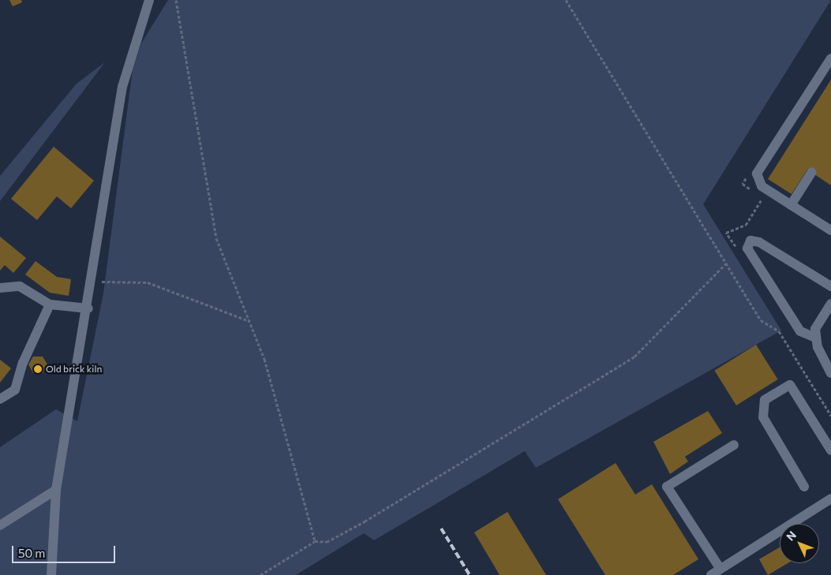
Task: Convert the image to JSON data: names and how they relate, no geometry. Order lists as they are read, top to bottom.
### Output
{
  "places": ["Old brick kiln"],
  "scale_bar": "50 m",
  "north": "top left"
}
